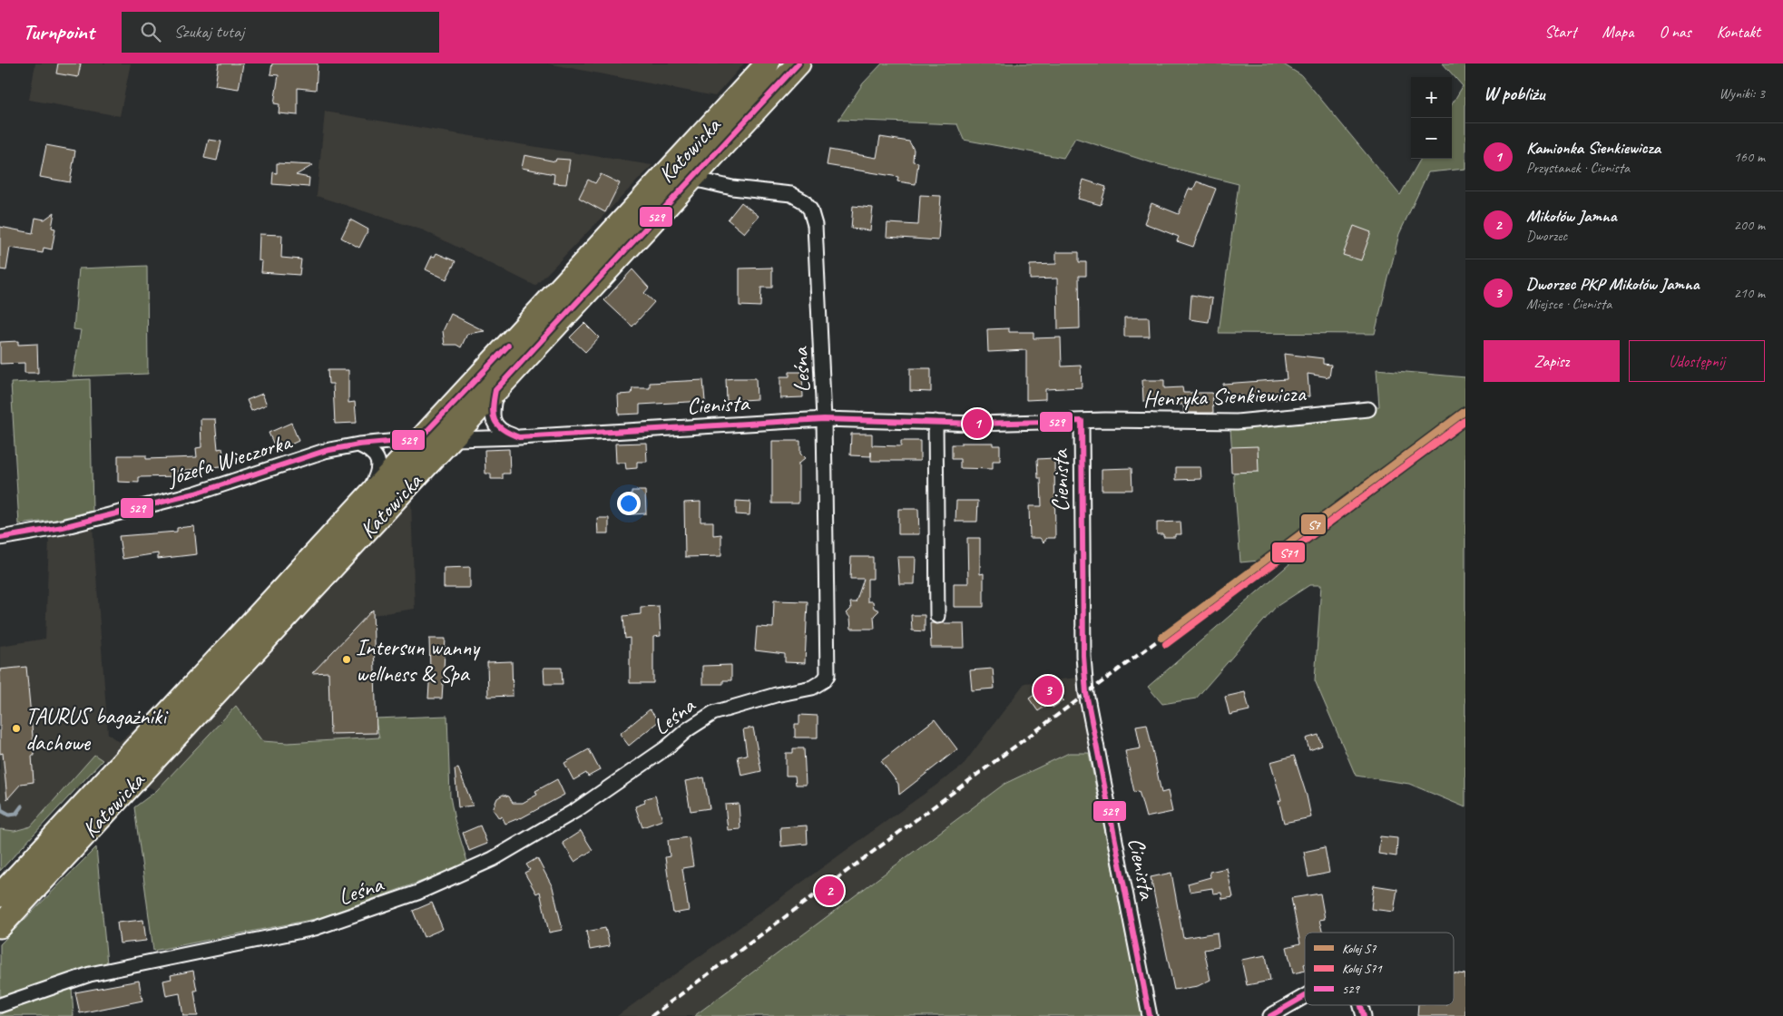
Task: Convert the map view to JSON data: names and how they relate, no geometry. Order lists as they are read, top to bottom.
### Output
{
  "streets": {
    "main road": ["Katowicka"],
    "street": [
      "Leśna",
      "Henryka Sienkiewicza",
      "Cienista",
      "Józefa Wieczorka"
    ]
  },
  "crossings": [
    ["Katowicka", "Leśna"],
    ["Katowicka", "Józefa Wieczorka"],
    ["Leśna", "Cienista"],
    ["Henryka Sienkiewicza", "Cienista"]
  ],
  "places": ["Intersun wanny wellness & Spa", "TAURUS bagażniki dachowe"],
  "lines": ["transit line 529", "rail line S7", "rail line S71"],
  "legend": ["Kolej S7", "Kolej S71", "529"],
  "page": {
    "header": "Turnpoint",
    "search": "Szukaj tutaj",
    "nav": [
      "Start",
      "Mapa",
      "O nas",
      "Kontakt"
    ],
    "heading": ["W pobliżu", "Wyniki: 3"],
    "map_buttons": ["+", "−"],
    "list": [
      {
        "mark": "1",
        "name": "Kamionka Sienkiewicza",
        "note": "Przystanek · Cienista",
        "value": "160 m"
      },
      {
        "mark": "2",
        "name": "Mikołów Jamna",
        "note": "Dworzec",
        "value": "200 m"
      },
      {
        "mark": "3",
        "name": "Dworzec PKP Mikołów Jamna",
        "note": "Miejsce · Cienista",
        "value": "210 m"
      }
    ],
    "buttons": ["Zapisz", "Udostępnij"],
    "pins": ["1", "3", "2"]
  }
}
